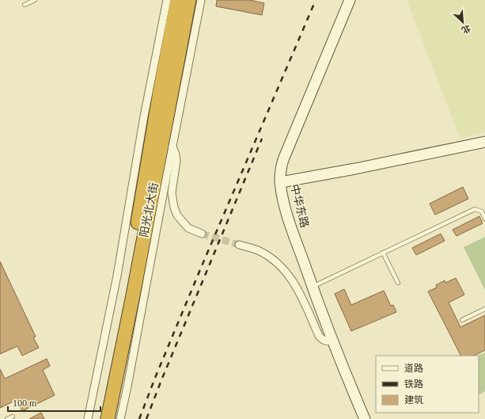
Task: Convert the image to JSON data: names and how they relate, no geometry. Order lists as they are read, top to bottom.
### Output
{
  "streets": {
    "highway": ["阳光北大街"],
    "street": ["中华东路"]
  },
  "legend": ["道路", "铁路", "建筑"],
  "scale_bar": "100 m",
  "north": "bottom right"
}
